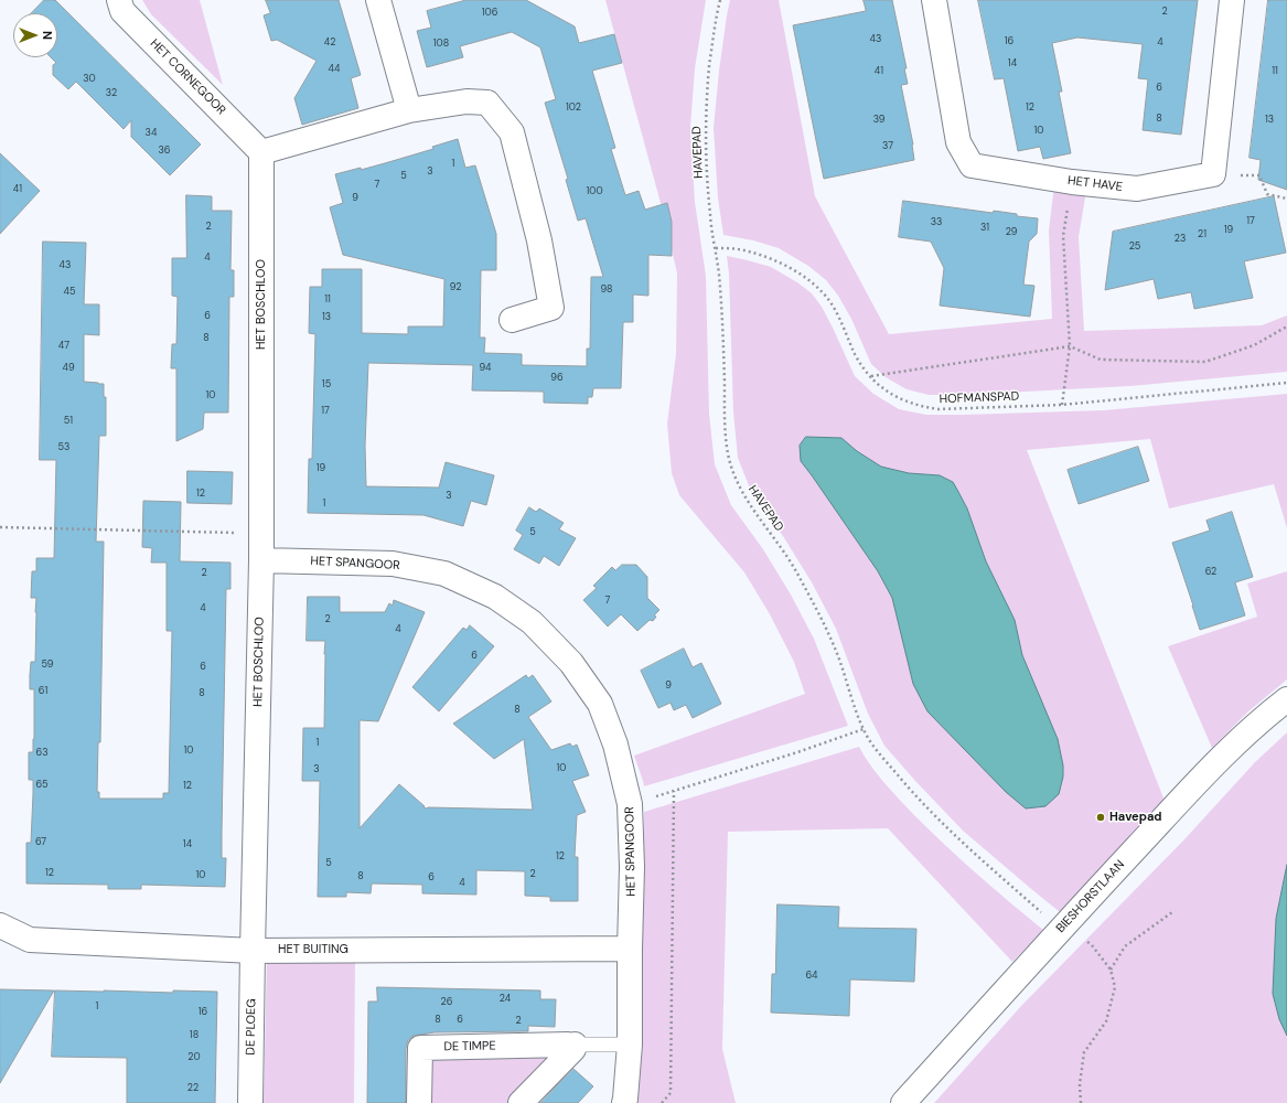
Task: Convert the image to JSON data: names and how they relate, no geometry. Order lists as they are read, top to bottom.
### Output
{
  "streets": {
    "street": [
      "HET CORNEGOOR",
      "HET HAVE",
      "HET BOSCHLOO",
      "HET SPANGOOR",
      "BIESHORSTLAAN",
      "HET BUITING",
      "DE PLOEG",
      "DE TIMPE"
    ],
    "path": ["HAVEPAD", "HOFMANSPAD"]
  },
  "crossings": [
    ["HET CORNEGOOR", "HET BOSCHLOO"],
    ["HAVEPAD", "HOFMANSPAD"],
    ["HAVEPAD", "BIESHORSTLAAN"],
    ["HET BOSCHLOO", "HET SPANGOOR"],
    ["HET BOSCHLOO", "HET BUITING"],
    ["HET BOSCHLOO", "DE PLOEG"],
    ["HET SPANGOOR", "HET BUITING"],
    ["HET SPANGOOR", "DE TIMPE"],
    ["HET BUITING", "DE PLOEG"]
  ],
  "places": ["Havepad"],
  "house_numbers": [
    "2",
    "106",
    "43",
    "16",
    "42",
    "4",
    "108",
    "14",
    "44",
    "41",
    "11",
    "30",
    "6",
    "32",
    "102",
    "12",
    "8",
    "39",
    "13",
    "10",
    "34",
    "37",
    "36",
    "1",
    "3",
    "5",
    "7",
    "41",
    "100",
    "9",
    "17",
    "33",
    "2",
    "31",
    "19",
    "29",
    "21",
    "23",
    "25",
    "4",
    "43",
    "92",
    "98",
    "45",
    "11",
    "6",
    "13",
    "8",
    "47",
    "49",
    "94",
    "96",
    "15",
    "10",
    "17",
    "51",
    "53",
    "19",
    "12",
    "3",
    "1",
    "5",
    "62",
    "2",
    "7",
    "4",
    "2",
    "4",
    "6",
    "59",
    "6",
    "9",
    "61",
    "8",
    "8",
    "1",
    "10",
    "63",
    "10",
    "3",
    "65",
    "12",
    "67",
    "14",
    "12",
    "5",
    "12",
    "2",
    "10",
    "8",
    "6",
    "4",
    "64",
    "24",
    "26",
    "1",
    "16",
    "8",
    "6",
    "2",
    "18",
    "20",
    "22"
  ],
  "north": "right"
}
